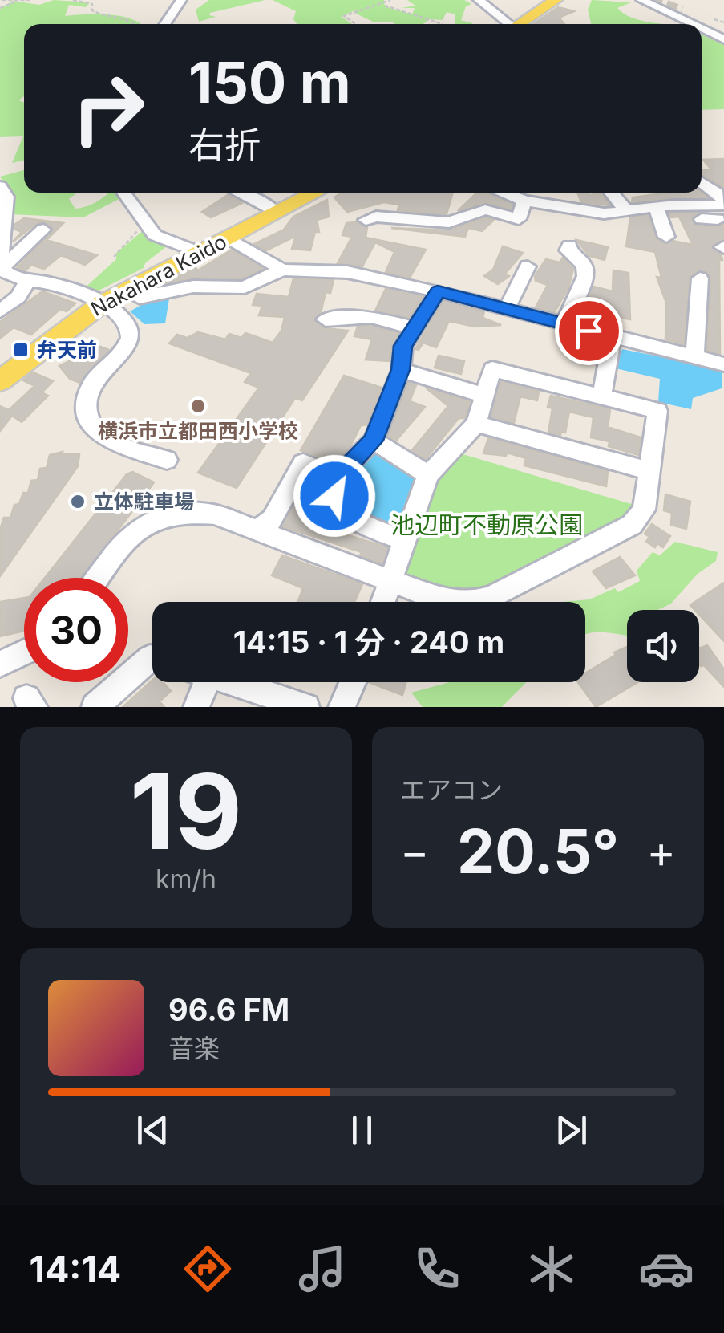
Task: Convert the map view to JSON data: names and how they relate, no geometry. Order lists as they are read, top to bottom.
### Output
{
  "streets": {
    "main road": ["Nakahara Kaido"]
  },
  "parks": ["池辺町不動原公園"],
  "places": {
    "transit": ["弁天前"],
    "other": ["横浜市立都田西小学校", "立体駐車場"]
  },
  "page": {
    "turn": ["150 m", "右折"],
    "limit": "30",
    "trip": "14:15 · 1 分 · 240 m",
    "tile": [
      ["19", "km/h"],
      "エアコン"
    ],
    "heat": ["−", "20.5°", "+"],
    "song": ["96.6 FM", "音楽"],
    "tabs": "14:14"
  }
}
